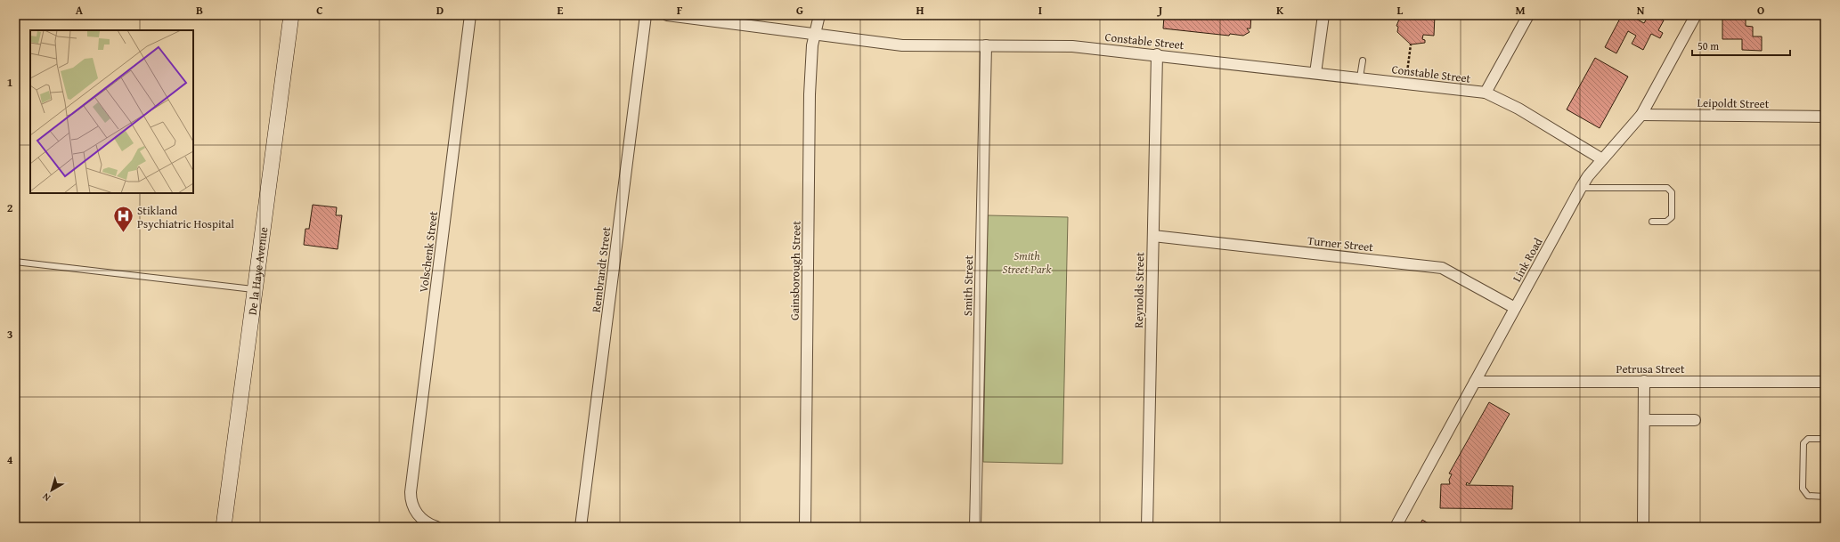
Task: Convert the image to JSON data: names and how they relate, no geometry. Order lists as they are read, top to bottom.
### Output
{
  "streets": {
    "street": [
      "Constable Street",
      "Leipoldt Street",
      "Turner Street",
      "Volschenk Street",
      "Link Road",
      "Rembrandt Street",
      "Gainsborough Street",
      "De la Haye Avenue",
      "Smith Street",
      "Reynolds Street",
      "Petrusa Street"
    ]
  },
  "crossings": [
    ["Constable Street", "Link Road"],
    ["Constable Street", "Gainsborough Street"],
    ["Constable Street", "Smith Street"],
    ["Constable Street", "Reynolds Street"],
    ["Leipoldt Street", "Link Road"],
    ["Turner Street", "Link Road"],
    ["Turner Street", "Reynolds Street"],
    ["Link Road", "Petrusa Street"]
  ],
  "parks": ["Smith Street Park"],
  "places": {
    "hospital": ["Stikland Psychiatric Hospital"]
  },
  "scale_bar": "50 m",
  "north": "bottom left",
  "grid": {
    "columns": [
      "A",
      "B",
      "C",
      "D",
      "E",
      "F",
      "G",
      "H",
      "I",
      "J",
      "K",
      "L",
      "M",
      "N",
      "O"
    ],
    "rows": [
      "1",
      "2",
      "3",
      "4"
    ]
  }
}
